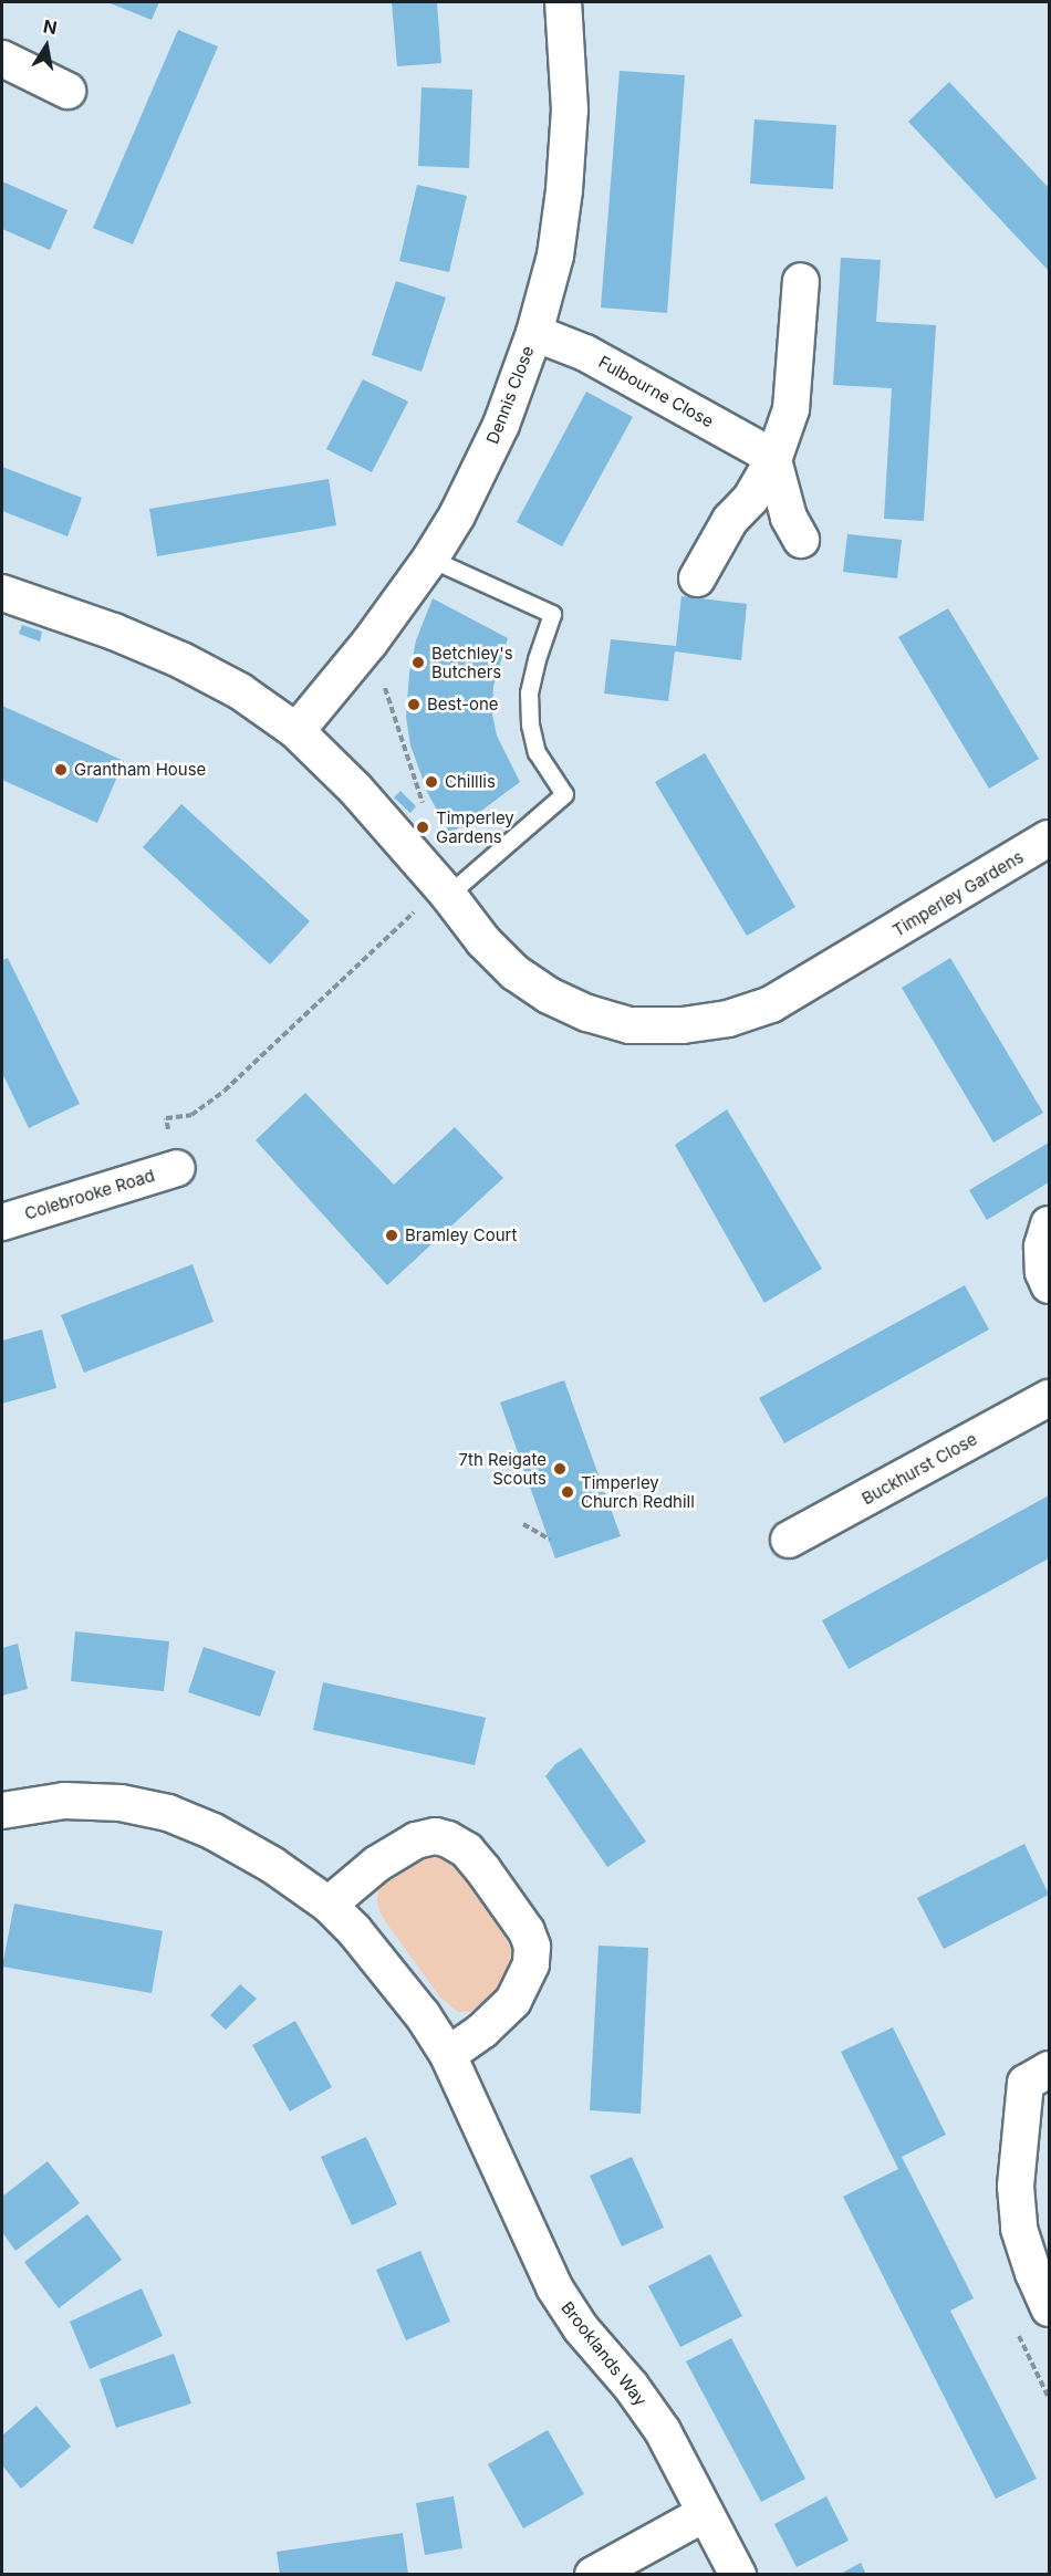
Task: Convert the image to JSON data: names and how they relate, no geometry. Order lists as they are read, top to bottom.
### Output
{
  "streets": {
    "street": [
      "Fulbourne Close",
      "Dennis Close",
      "Timperley Gardens",
      "Colebrooke Road",
      "Buckhurst Close",
      "Brooklands Way"
    ]
  },
  "crossings": [
    ["Fulbourne Close", "Dennis Close"],
    ["Dennis Close", "Timperley Gardens"]
  ],
  "places": [
    "Betchley's Butchers",
    "Best-one",
    "Grantham House",
    "Chilllis",
    "Timperley Gardens",
    "Bramley Court",
    "7th Reigate Scouts",
    "Timperley Church Redhill"
  ],
  "north": "top"
}
